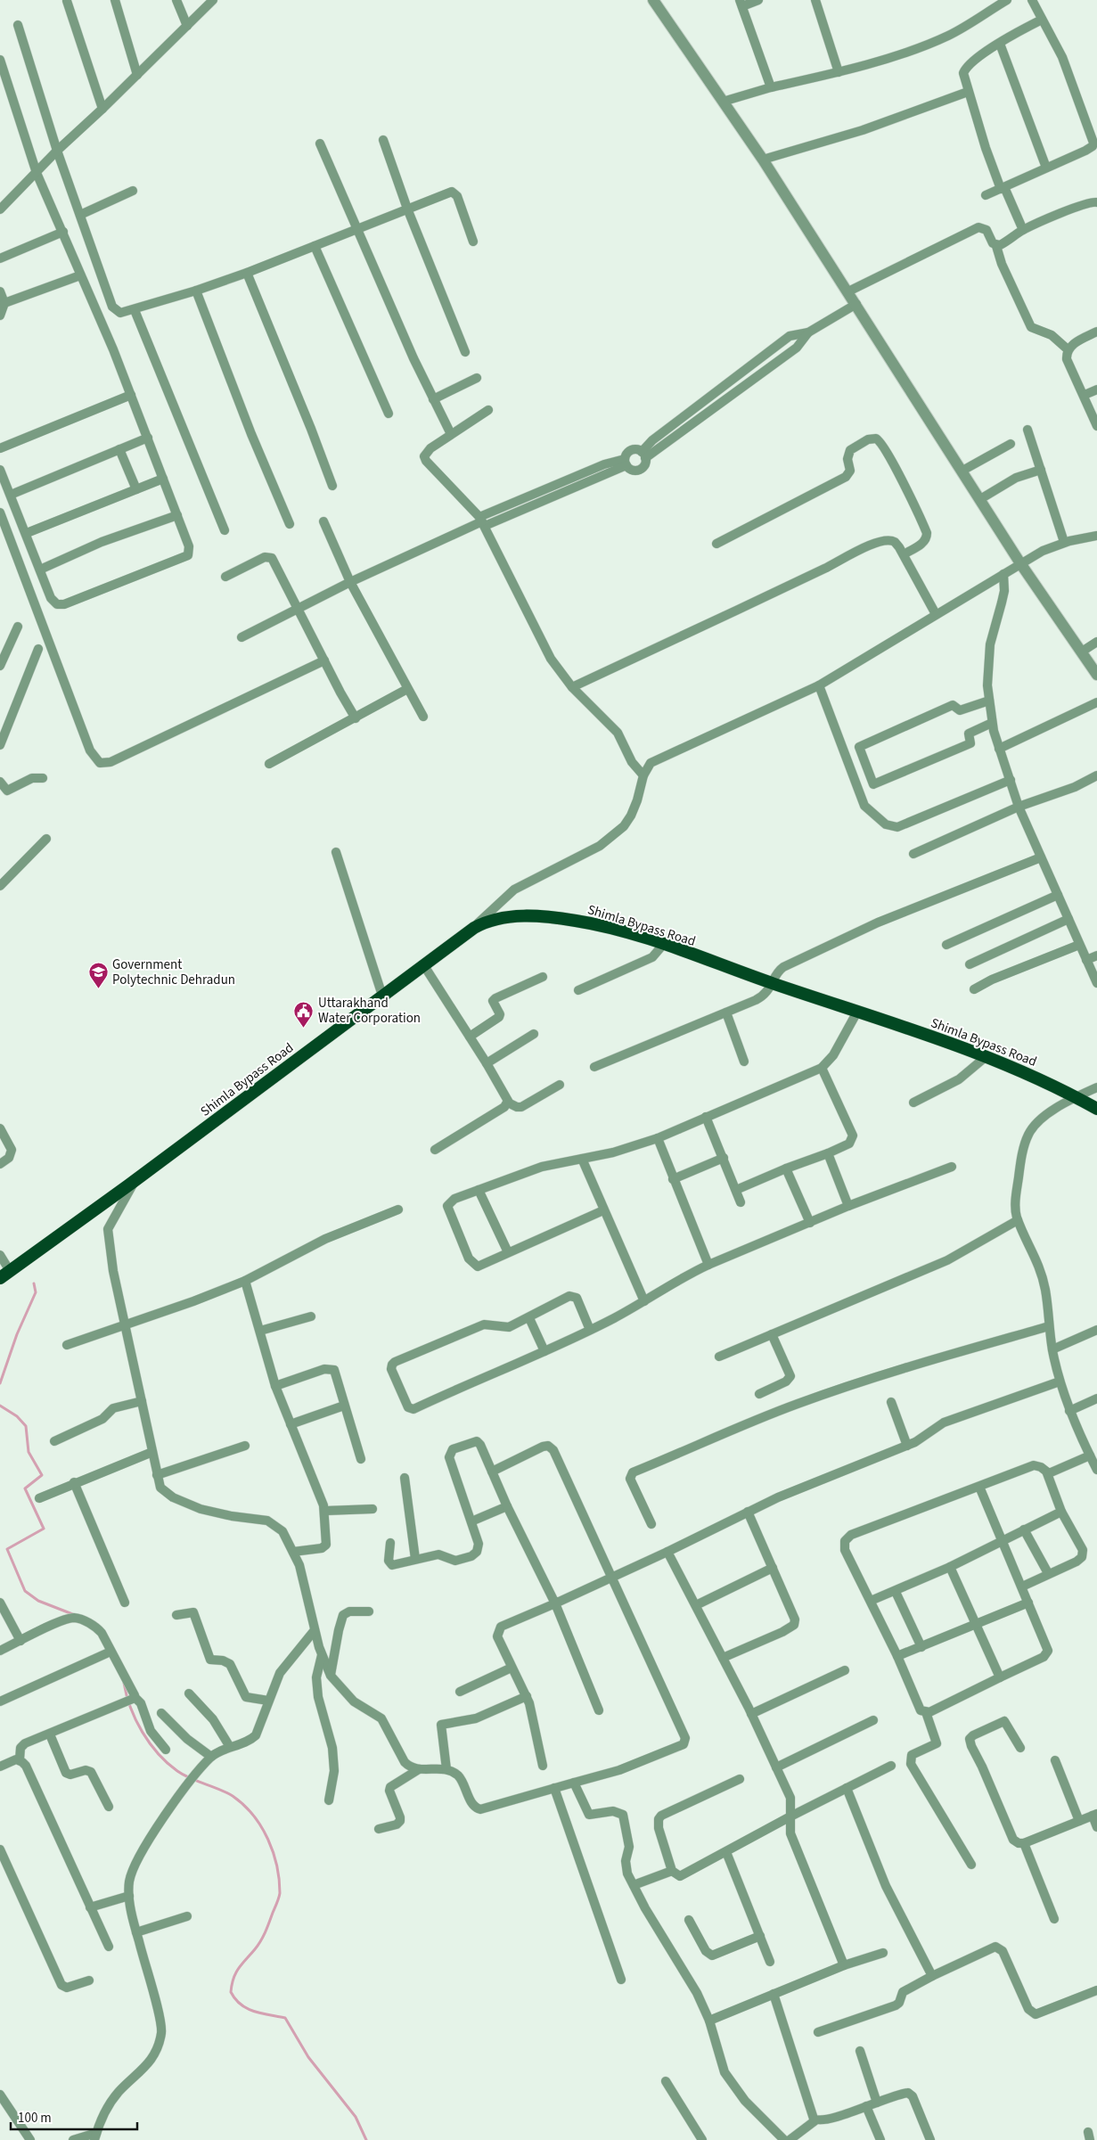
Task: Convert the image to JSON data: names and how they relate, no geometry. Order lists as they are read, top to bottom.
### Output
{
  "streets": {
    "highway": ["Shimla Bypass Road"]
  },
  "places": {
    "school or university": ["Government Polytechnic Dehradun"],
    "public building": ["Uttarakhand Water Corporation"]
  },
  "scale_bar": "100 m"
}
